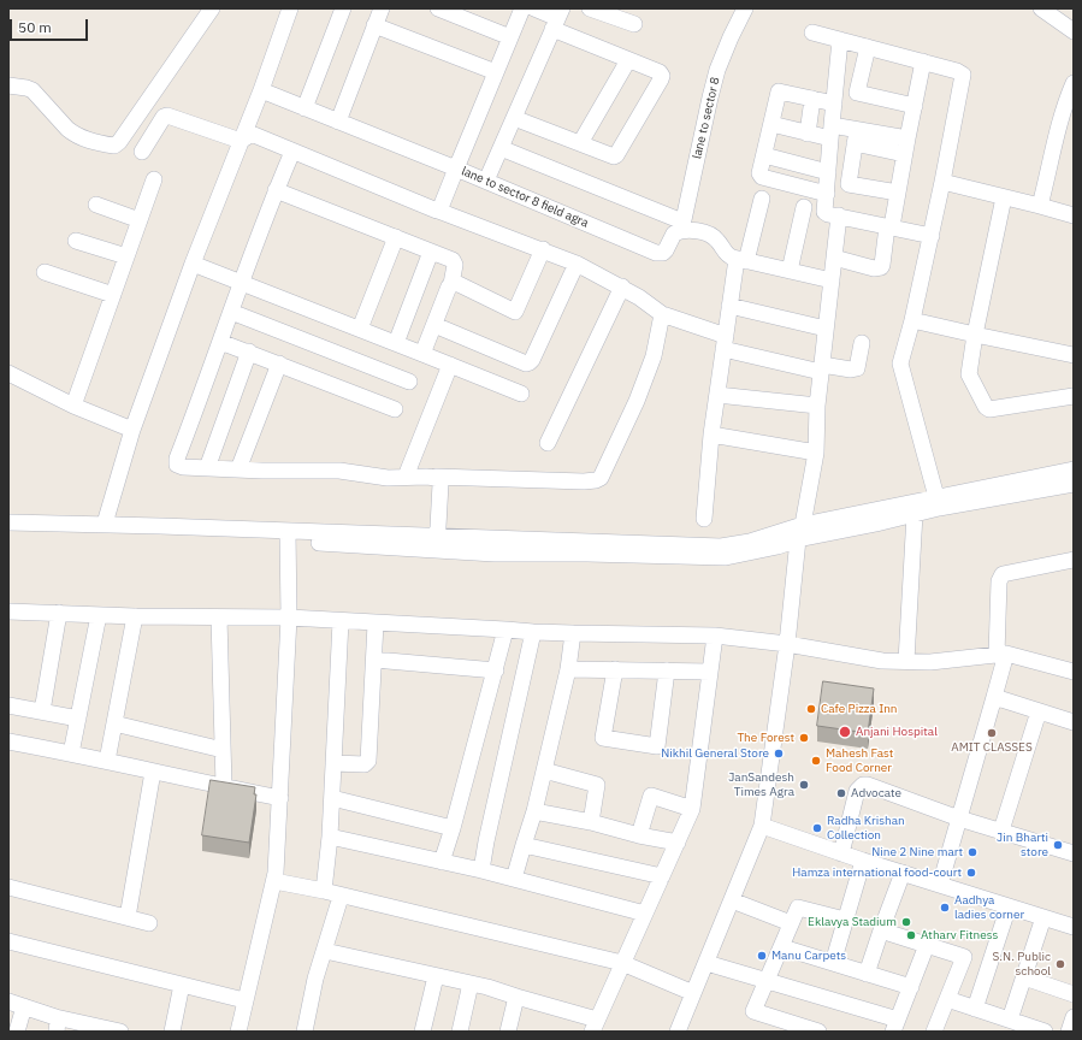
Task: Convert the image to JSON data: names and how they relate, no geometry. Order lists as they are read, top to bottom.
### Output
{
  "streets": {
    "street": ["lane to sector 8", "lane to sector 8 field agra"]
  },
  "crossings": [
    ["lane to sector 8", "lane to sector 8 field agra"]
  ],
  "places": [
    "Cafe Pizza Inn",
    "Anjani Hospital",
    "AMIT CLASSES",
    "The Forest",
    "Nikhil General Store",
    "Mahesh Fast Food Corner",
    "JanSandesh Times Agra",
    "Advocate",
    "Radha Krishan Collection",
    "Jin Bharti store",
    "Nine 2 Nine mart",
    "Hamza international food-court",
    "Aadhya ladies corner",
    "Eklavya Stadium",
    "Atharv Fitness",
    "Manu Carpets",
    "S.N. Public school"
  ],
  "scale_bar": "50 m"
}
